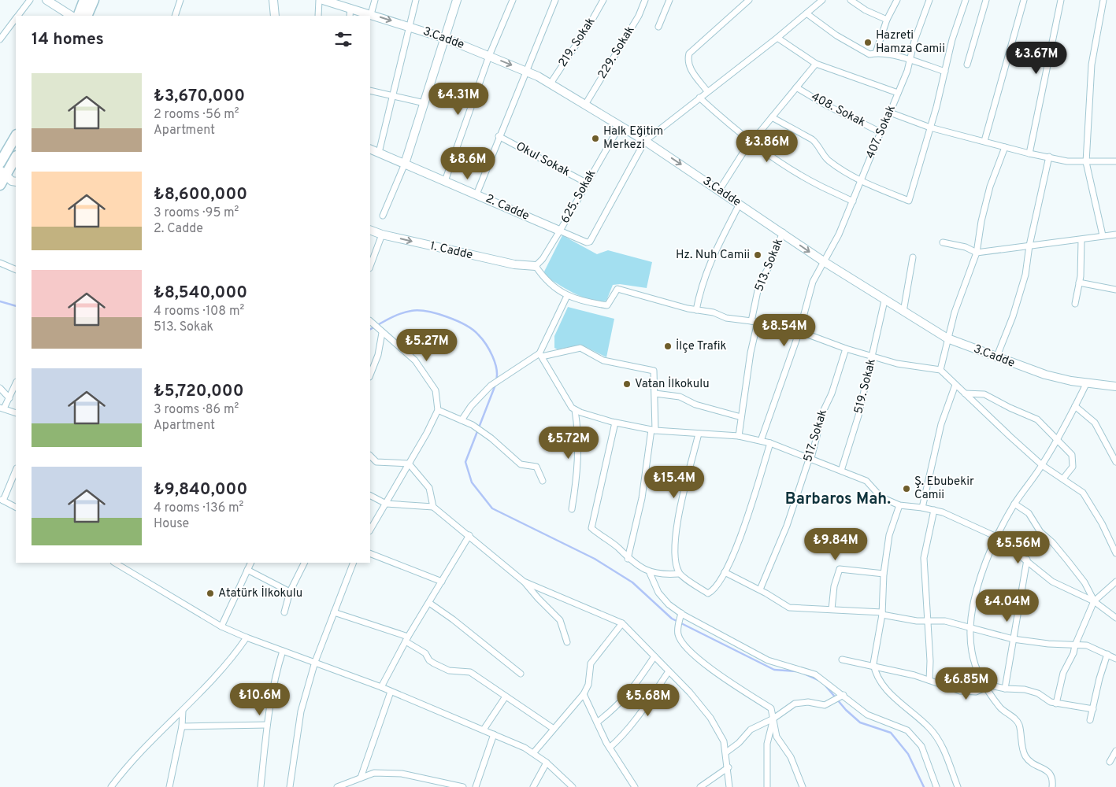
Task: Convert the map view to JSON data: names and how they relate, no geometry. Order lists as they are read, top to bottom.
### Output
{
  "streets": {
    "street": [
      "3.Cadde",
      "219. Sokak",
      "229. Sokak",
      "408. Sokak",
      "407. Sokak",
      "Okul Sokak",
      "625. Sokak",
      "2. Cadde",
      "1. Cadde",
      "513. Sokak",
      "519. Sokak",
      "517. Sokak"
    ]
  },
  "crossings": [
    ["3.Cadde", "219. Sokak"],
    ["3.Cadde", "229. Sokak"],
    ["3.Cadde", "407. Sokak"],
    ["3.Cadde", "625. Sokak"],
    ["3.Cadde", "513. Sokak"],
    ["3.Cadde", "519. Sokak"],
    ["408. Sokak", "407. Sokak"],
    ["Okul Sokak", "625. Sokak"],
    ["625. Sokak", "2. Cadde"],
    ["625. Sokak", "1. Cadde"]
  ],
  "one_way": ["1. Cadde"],
  "districts": ["Barbaros Mah."],
  "places": [
    "Hazreti Hamza Camii",
    "Halk Eğitim Merkezi",
    "Hz. Nuh Camii",
    "İlçe Trafik",
    "Vatan İlkokulu",
    "Ş. Ebubekir Camii",
    "Atatürk İlkokulu"
  ],
  "page": {
    "heading": "14 homes",
    "price": [
      "₺3.67M",
      "₺4.31M",
      "₺3.86M",
      "₺8.6M",
      "₺8.54M",
      "₺5.27M",
      "₺5.72M",
      "₺15.4M",
      "₺9.84M",
      "₺5.56M",
      "₺4.04M",
      "₺6.85M",
      "₺10.6M",
      "₺5.68M"
    ],
    "list": [
      {
        "name": "₺3,670,000",
        "note": "2 rooms · 56 m² · Apartment"
      },
      {
        "name": "₺8,600,000",
        "note": "3 rooms · 95 m² · 2. Cadde"
      },
      {
        "name": "₺8,540,000",
        "note": "4 rooms · 108 m² · 513. Sokak"
      },
      {
        "name": "₺5,720,000",
        "note": "3 rooms · 86 m² · Apartment"
      },
      {
        "name": "₺9,840,000",
        "note": "4 rooms · 136 m² · House"
      }
    ]
  }
}
